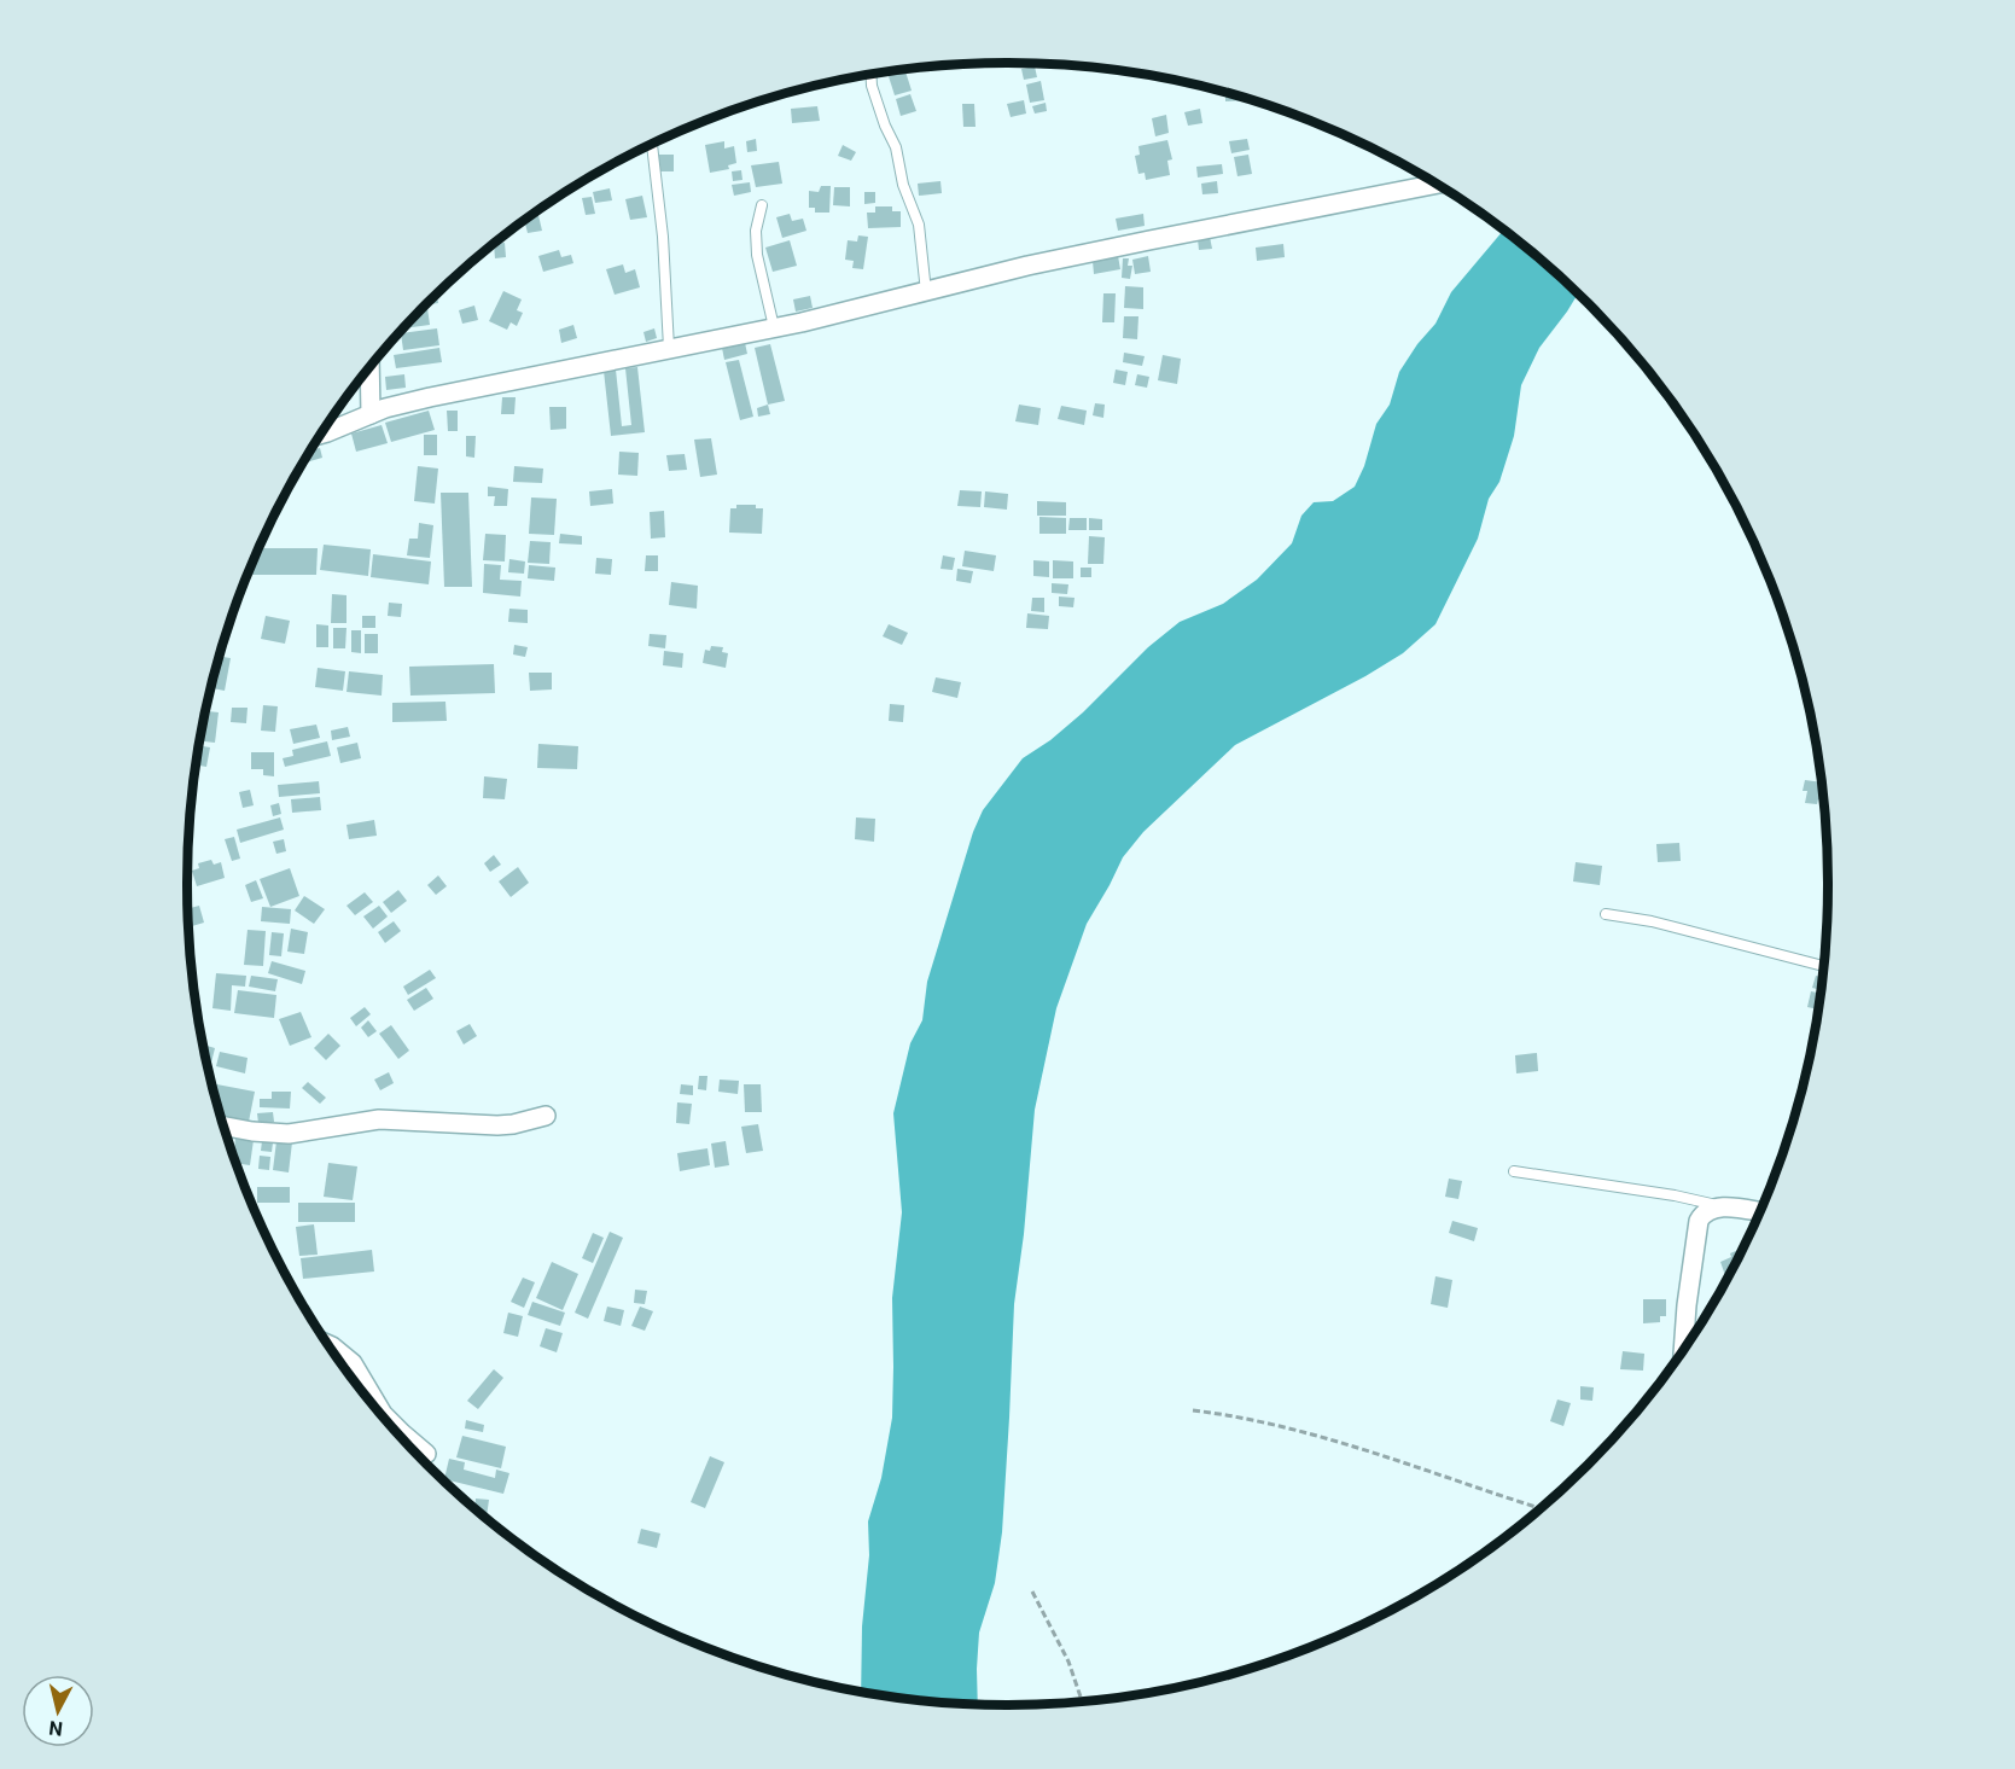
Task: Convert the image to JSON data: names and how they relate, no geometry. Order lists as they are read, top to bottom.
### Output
{
  "north": "bottom"
}
